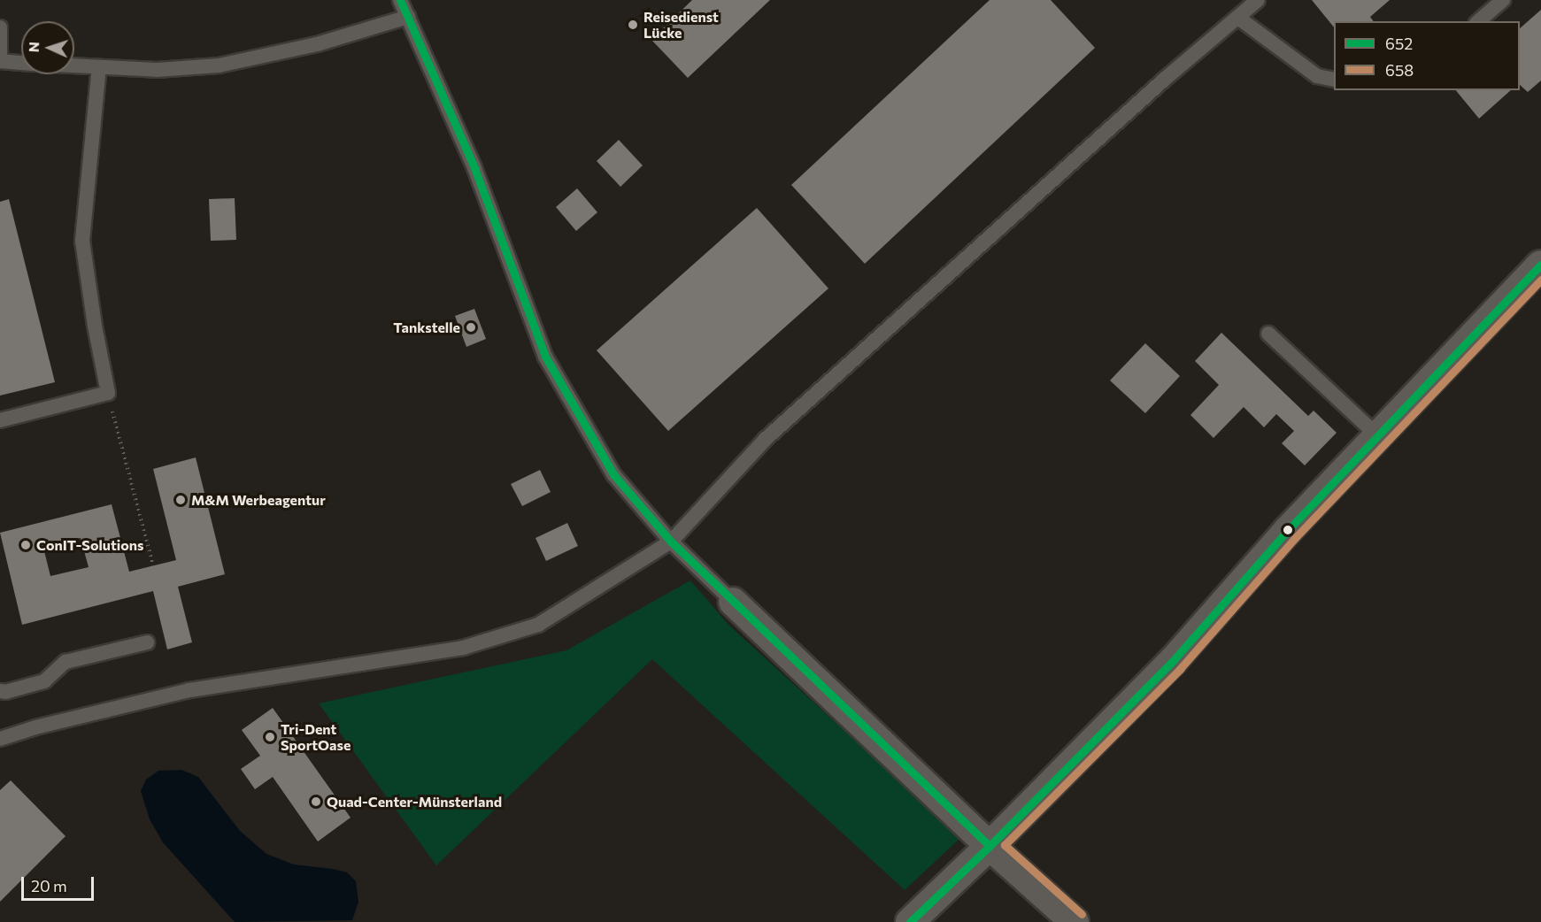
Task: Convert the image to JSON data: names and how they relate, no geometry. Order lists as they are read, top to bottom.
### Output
{
  "places": [
    "Reisedienst Lücke",
    "Tankstelle",
    "M&M Werbeagentur",
    "ConIT-Solutions",
    "Tri-Dent SportOase",
    "Quad-Center-Münsterland"
  ],
  "lines": ["transit line 652", "transit line 658"],
  "legend": ["652", "658"],
  "scale_bar": "20 m",
  "north": "left"
}
